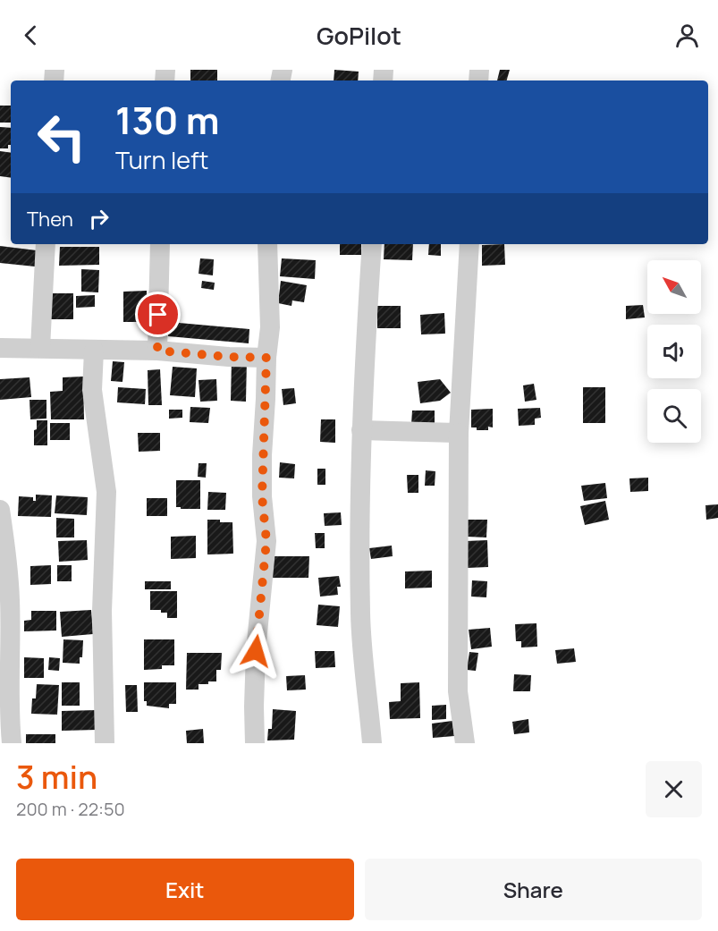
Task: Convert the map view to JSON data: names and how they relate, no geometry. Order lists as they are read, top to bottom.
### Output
{
  "north": "top left",
  "page": {
    "header": "GoPilot",
    "turn": ["130 m", "Turn left"],
    "then": "Then",
    "heading": ["3 min", "200 m · 22:50"],
    "buttons": ["Exit", "Share"]
  }
}
